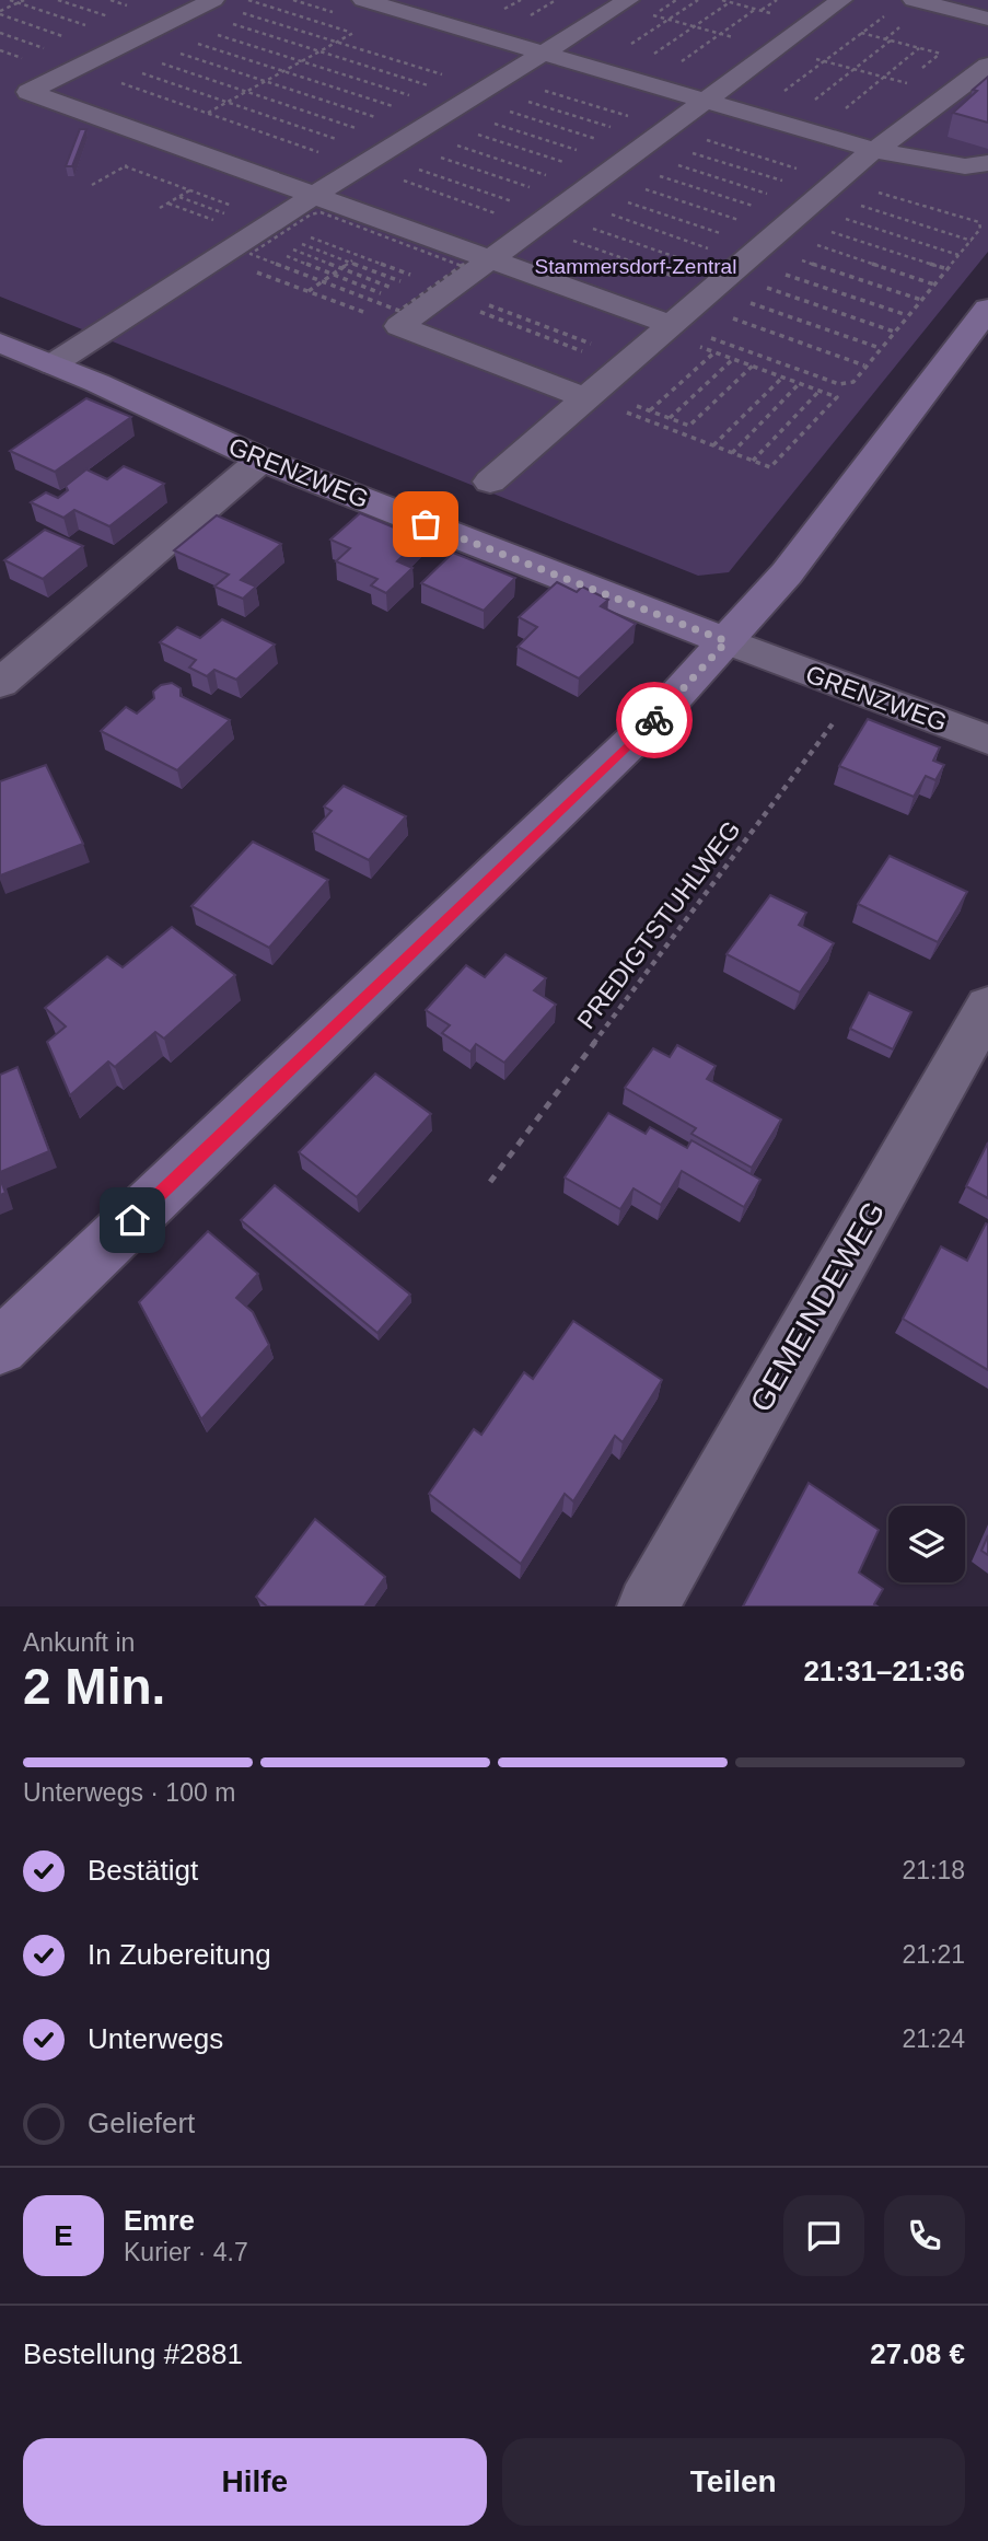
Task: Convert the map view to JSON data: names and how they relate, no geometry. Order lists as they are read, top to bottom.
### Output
{
  "streets": {
    "main road": ["GRENZWEG"],
    "street": ["GEMEINDEWEG"],
    "path": ["PREDIGTSTUHLWEG"]
  },
  "crossings": [
    ["GRENZWEG", "PREDIGTSTUHLWEG"]
  ],
  "parks": ["Stammersdorf-Zentral"],
  "page": {
    "heading": ["2 Min.", "Ankunft in", "21:31–21:36"],
    "panel": [
      "Emre",
      "Kurier · 4.7",
      "Bestellung #2881",
      "27.08 €"
    ],
    "bar": "Unterwegs · 100 m",
    "list": [
      ["Bestätigt", "21:18"],
      ["In Zubereitung", "21:21"],
      ["Unterwegs", "21:24"],
      "Geliefert"
    ],
    "round": "E",
    "buttons": ["Hilfe", "Teilen"]
  }
}
